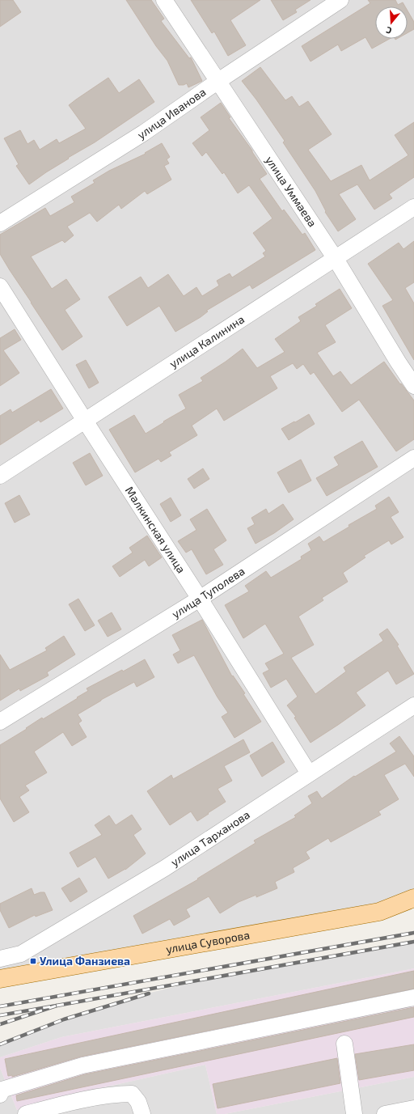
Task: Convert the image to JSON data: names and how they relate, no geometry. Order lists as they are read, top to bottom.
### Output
{
  "streets": {
    "main road": ["улица Суворова"],
    "street": [
      "улица Иванова",
      "улица Уммаева",
      "улица Калинина",
      "Малкинская улица",
      "улица Туполева",
      "улица Тарханова"
    ]
  },
  "crossings": [
    ["улица Иванова", "улица Уммаева"],
    ["улица Уммаева", "улица Калинина"],
    ["улица Калинина", "Малкинская улица"],
    ["Малкинская улица", "улица Туполева"],
    ["Малкинская улица", "улица Тарханова"]
  ],
  "places": {
    "transit": ["Улица Фанзиева"]
  },
  "north": "bottom"
}
